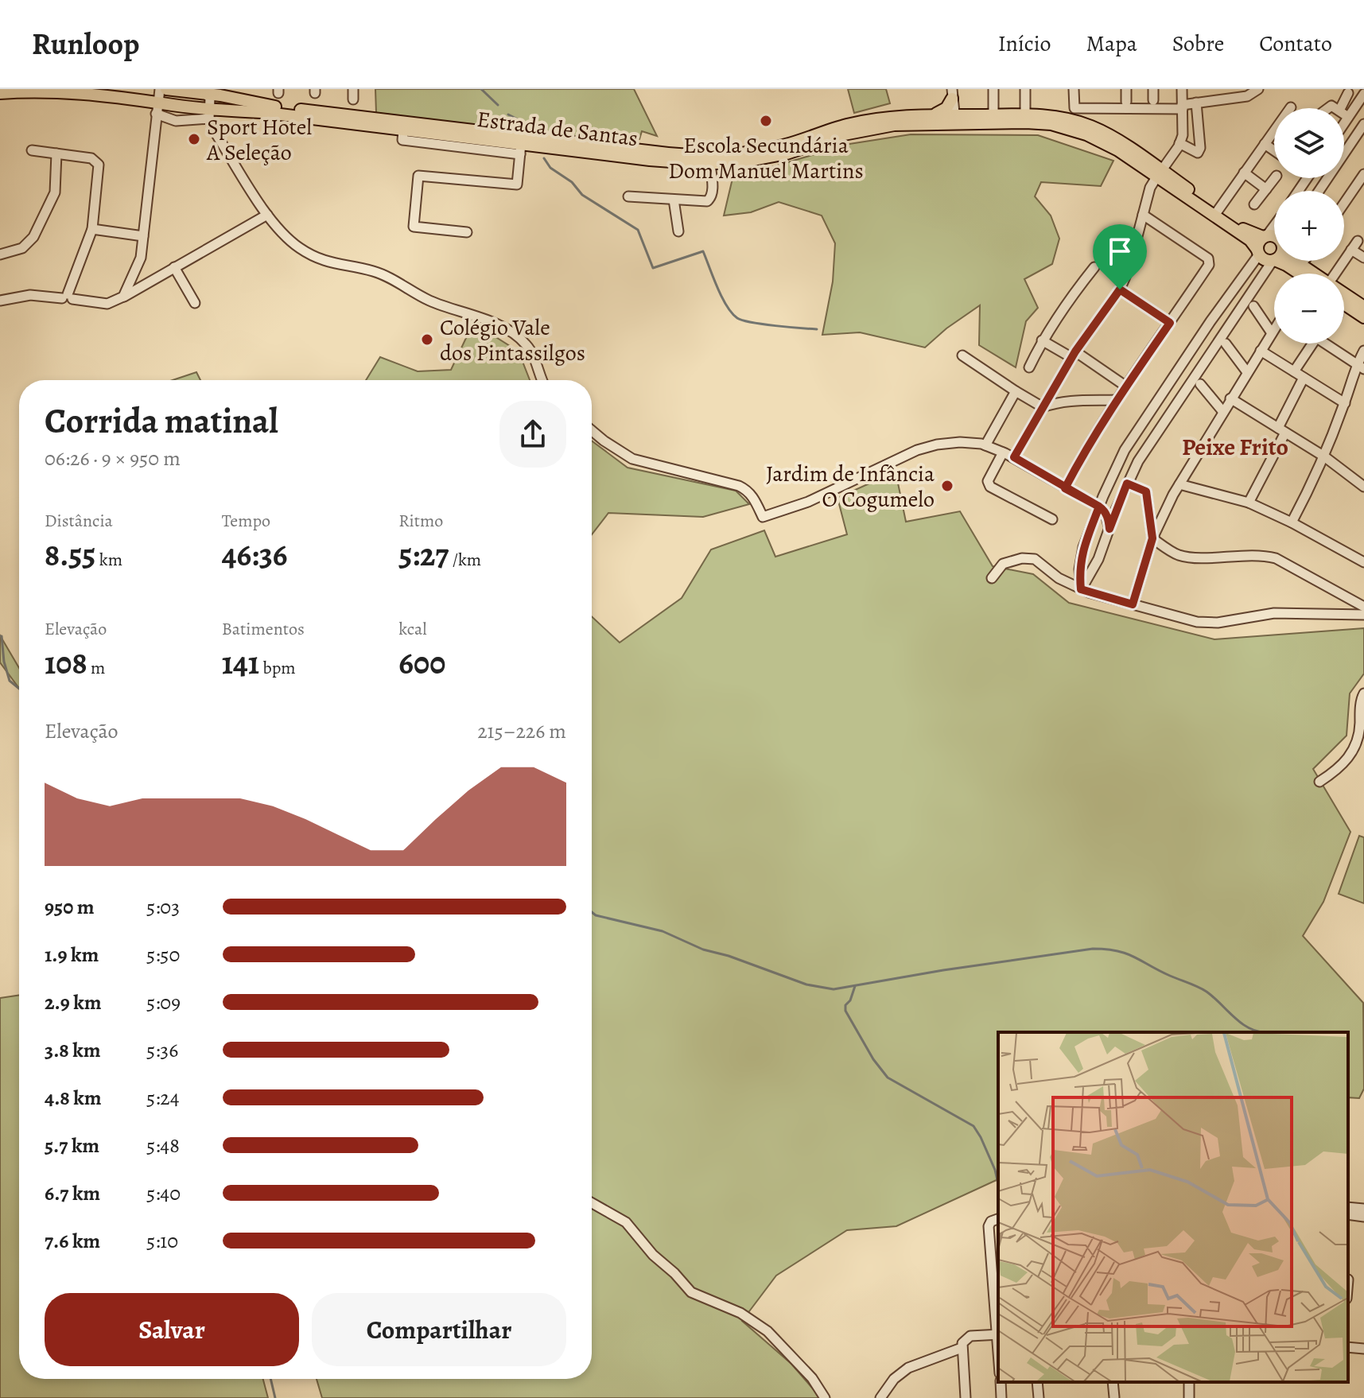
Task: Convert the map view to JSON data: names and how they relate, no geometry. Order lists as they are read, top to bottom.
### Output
{
  "streets": {
    "main road": ["Estrada de Santas"]
  },
  "districts": ["Peixe Frito"],
  "places": [
    "Escola Secundária Dom Manuel Martins",
    "Sport Hotel A Seleção",
    "Colégio Vale dos Pintassilgos",
    "Jardim de Infância O Cogumelo"
  ],
  "page": {
    "header": "Runloop",
    "nav": [
      "Início",
      "Mapa",
      "Sobre",
      "Contato"
    ],
    "map_buttons": ["+", "−"],
    "heading": ["Corrida matinal", "06:26 · 9 × 950 m"],
    "stats": [
      ["Distância", "8.55 km"],
      ["Tempo", "46:36"],
      ["Ritmo", "5:27 /km"],
      ["Elevação", "108 m"],
      ["Batimentos", "141 bpm"],
      ["kcal", "600"]
    ],
    "chart": ["Elevação", "215–226 m"],
    "list": [
      {
        "name": "950 m",
        "note": "5:03"
      },
      {
        "name": "1.9 km",
        "note": "5:50"
      },
      {
        "name": "2.9 km",
        "note": "5:09"
      },
      {
        "name": "3.8 km",
        "note": "5:36"
      },
      {
        "name": "4.8 km",
        "note": "5:24"
      },
      {
        "name": "5.7 km",
        "note": "5:48"
      },
      {
        "name": "6.7 km",
        "note": "5:40"
      },
      {
        "name": "7.6 km",
        "note": "5:10"
      }
    ],
    "buttons": ["Salvar", "Compartilhar"]
  }
}
